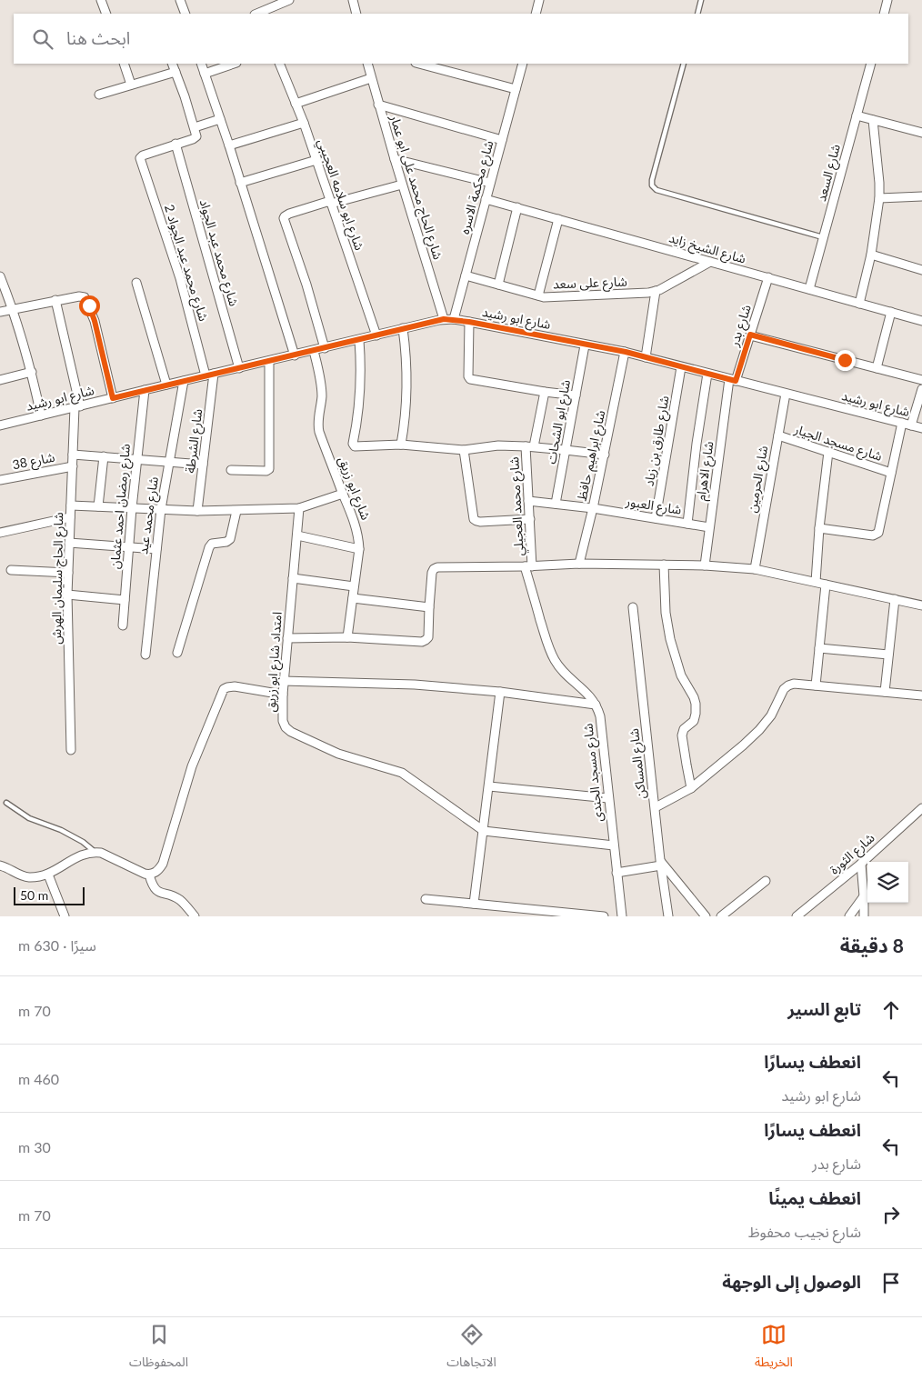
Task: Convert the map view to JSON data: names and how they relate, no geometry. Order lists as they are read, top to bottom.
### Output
{
  "streets": {
    "street": [
      "شارع السعد",
      "شارع الحاج محمد على ابو عمار",
      "شارع محكمة الاسره",
      "شارع ابو سلامه العجيبي",
      "شارع الشيخ زايد",
      "شارع محمد عبد الجواد",
      "شارع محمد عبد الجواد 2",
      "شارع على سعد",
      "شارع ابو رشيد",
      "شارع بدر",
      "شارع ابو الشحات",
      "شارع الشرطة",
      "شارع طارق بن زياد",
      "شارع مسجد الجيار",
      "شارع ابراهيم حافظ",
      "شارع 38",
      "شارع الاهرام",
      "شارع الحرمين",
      "شارع ابو زريق",
      "شارع العبور",
      "شارع رمضان احمد عثمان",
      "شارع محمد العجيلي",
      "شارع محمد عيد",
      "شارع الحاج سليمان الهرش",
      "امتداد شارع ابو زريق",
      "شارع المساكن",
      "شارع مسجد الجندى",
      "شارع الثورة"
    ]
  },
  "crossings": [
    ["شارع السعد", "شارع الشيخ زايد"],
    ["شارع الحاج محمد على ابو عمار", "شارع ابو رشيد"],
    ["شارع محكمة الاسره", "شارع الشيخ زايد"],
    ["شارع محكمة الاسره", "شارع على سعد"],
    ["شارع محكمة الاسره", "شارع ابو رشيد"],
    ["شارع ابو سلامه العجيبي", "شارع ابو رشيد"],
    ["شارع الشيخ زايد", "شارع على سعد"],
    ["شارع الشيخ زايد", "شارع بدر"],
    ["شارع محمد عبد الجواد", "شارع محمد عبد الجواد 2"],
    ["شارع محمد عبد الجواد", "شارع ابو رشيد"],
    ["شارع محمد عبد الجواد 2", "شارع ابو رشيد"],
    ["شارع محمد عبد الجواد 2", "شارع الشرطة"],
    ["شارع ابو رشيد", "شارع بدر"],
    ["شارع ابو رشيد", "شارع ابو الشحات"],
    ["شارع ابو رشيد", "شارع الشرطة"],
    ["شارع ابو رشيد", "شارع طارق بن زياد"],
    ["شارع ابو رشيد", "شارع مسجد الجيار"],
    ["شارع ابو رشيد", "شارع ابراهيم حافظ"],
    ["شارع ابو رشيد", "شارع الاهرام"],
    ["شارع ابو رشيد", "شارع الحرمين"],
    ["شارع ابو رشيد", "شارع ابو زريق"],
    ["شارع ابو رشيد", "شارع رمضان احمد عثمان"],
    ["شارع ابو رشيد", "شارع محمد عيد"],
    ["شارع ابو رشيد", "شارع الحاج سليمان الهرش"],
    ["شارع بدر", "شارع الاهرام"],
    ["شارع ابو الشحات", "شارع العبور"],
    ["شارع طارق بن زياد", "شارع العبور"],
    ["شارع مسجد الجيار", "شارع الحرمين"],
    ["شارع ابراهيم حافظ", "شارع العبور"],
    ["شارع 38", "شارع الحاج سليمان الهرش"],
    ["شارع الاهرام", "شارع العبور"],
    ["شارع العبور", "شارع محمد العجيلي"],
    ["شارع محمد العجيلي", "شارع مسجد الجندى"]
  ],
  "scale_bar": "50 m",
  "page": {
    "search": "ابحث هنا",
    "scale": "50 m",
    "heading": ["8 دقيقة", "سيرًا · 630 m"],
    "list": [
      ["تابع السير", "70 m"],
      ["انعطف يسارًا", "شارع ابو رشيد", "460 m"],
      ["انعطف يسارًا", "شارع بدر", "30 m"],
      ["انعطف يمينًا", "شارع نجيب محفوظ", "70 m"],
      "الوصول إلى الوجهة"
    ],
    "nav": ["الخريطة", "الاتجاهات", "المحفوظات"]
  }
}
